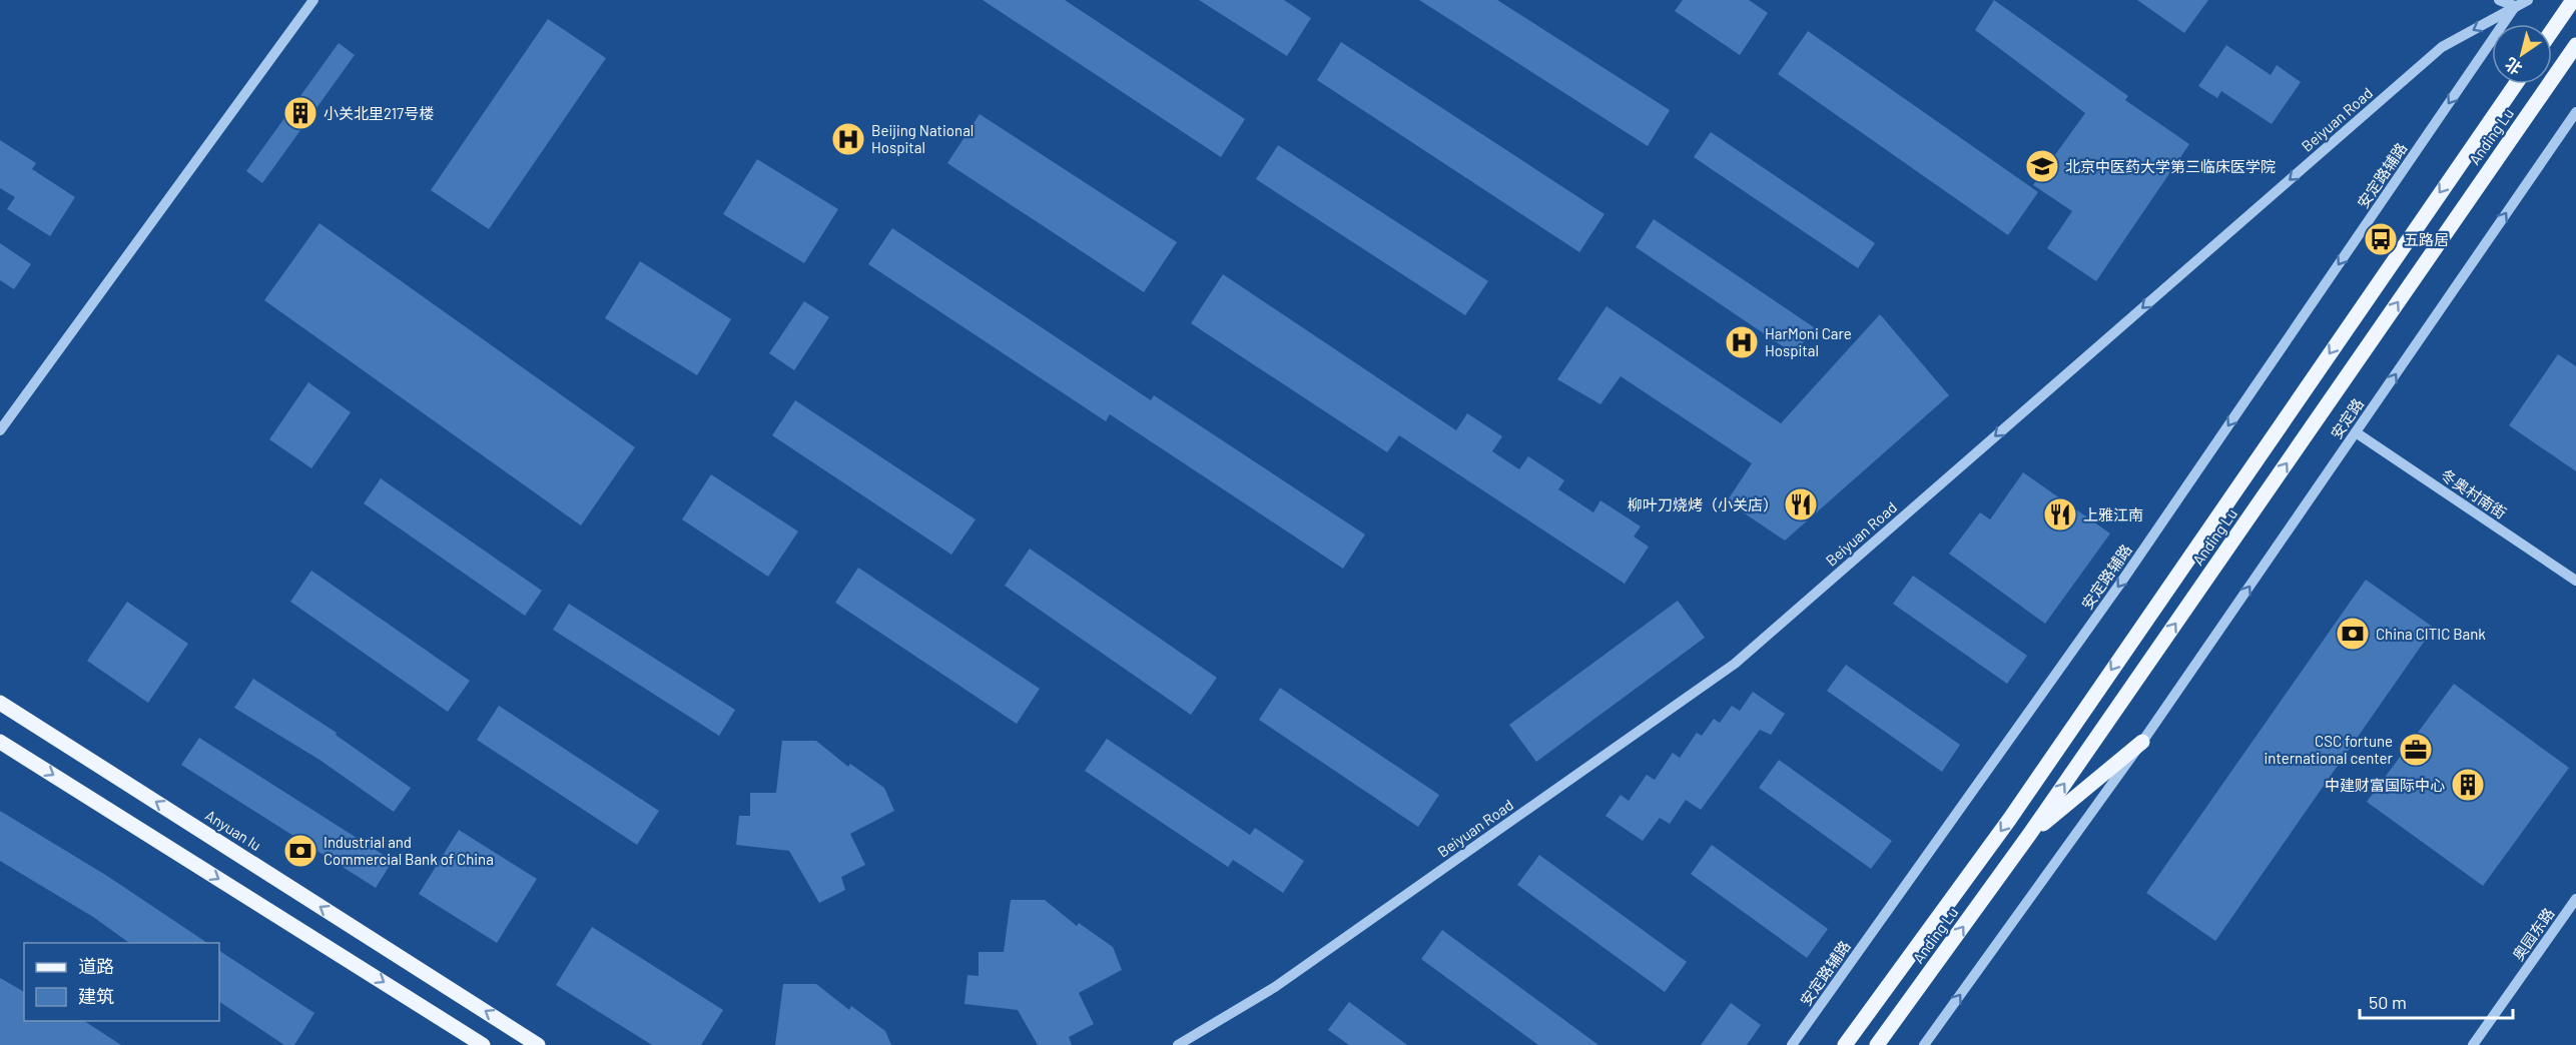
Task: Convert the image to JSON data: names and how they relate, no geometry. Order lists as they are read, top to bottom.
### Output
{
  "streets": {
    "main road": ["Anding Lu", "Anyuan lu"],
    "street": [
      "Beiyuan Road",
      "安定路辅路",
      "安定路",
      "冬奥村南街",
      "奥园东路"
    ]
  },
  "crossings": [
    ["Beiyuan Road", "安定路辅路"],
    ["安定路", "冬奥村南街"]
  ],
  "one_way": ["Beiyuan Road", "安定路辅路", "安定路"],
  "places": {
    "building": ["小关北里217号楼", "中建财富国际中心"],
    "hospital": ["Beijing National Hospital", "HarMoni Care Hospital"],
    "school or university": ["北京中医药大学第三临床医学院"],
    "bus stop": ["五路居"],
    "restaurant": ["柳叶刀烧烤（小关店）", "上雅江南"],
    "bank": ["China CITIC Bank", "Industrial and Commercial Bank of China"],
    "office": ["CSC fortune international center"]
  },
  "legend": ["道路", "建筑"],
  "scale_bar": "50 m",
  "north": "bottom left"
}
